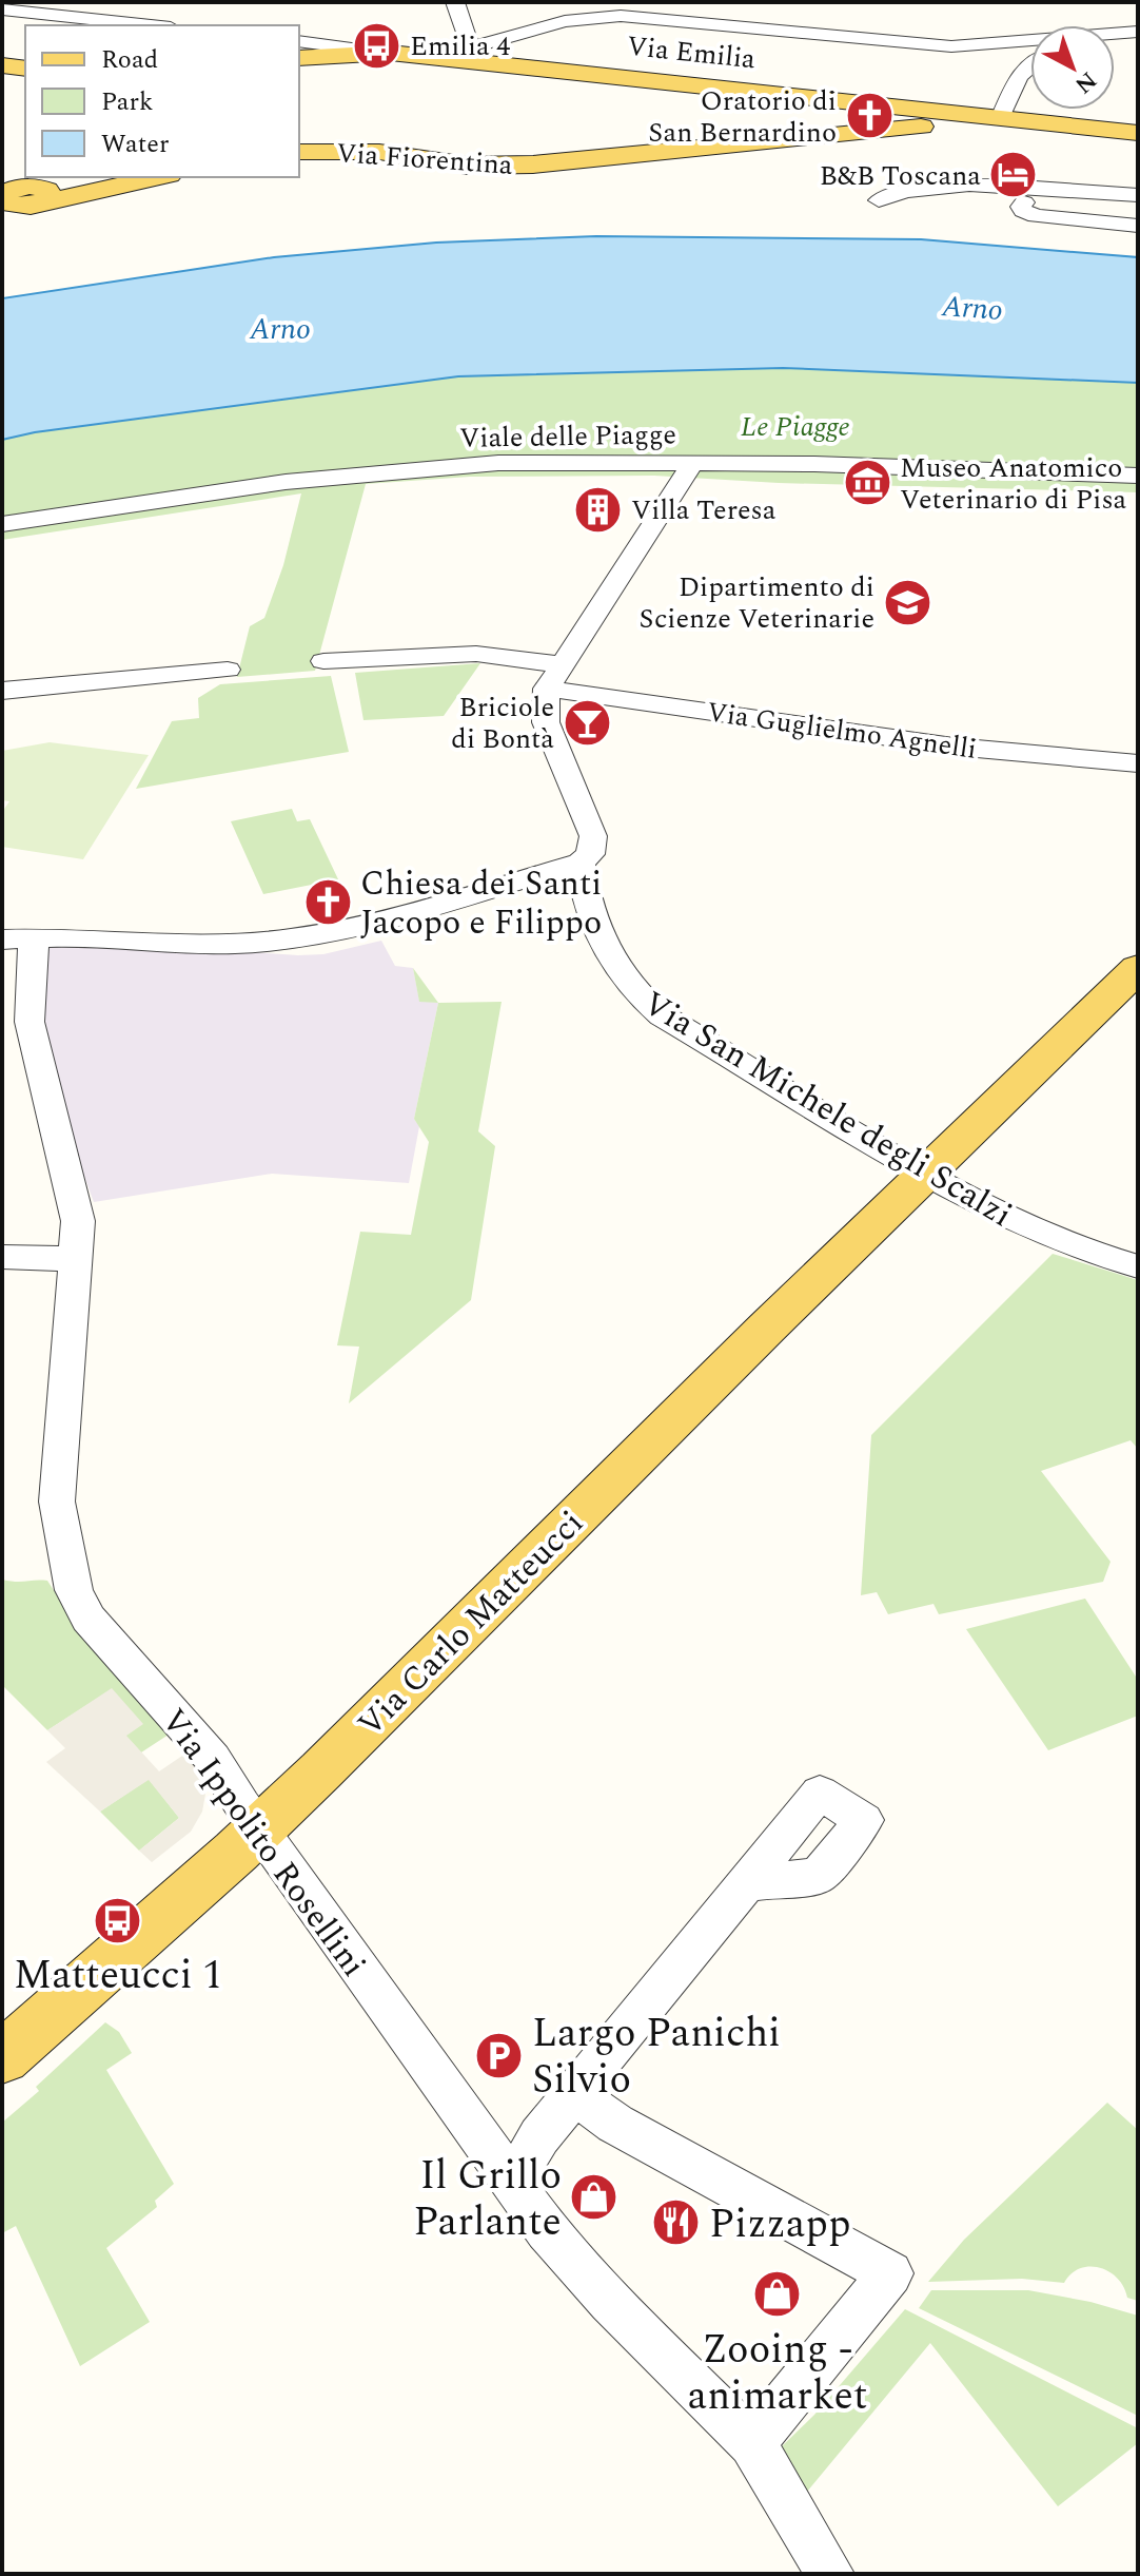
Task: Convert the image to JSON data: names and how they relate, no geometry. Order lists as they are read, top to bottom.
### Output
{
  "streets": {
    "main road": ["Via Emilia", "Via Fiorentina", "Via Carlo Matteucci"],
    "street": [
      "Viale delle Piagge",
      "Via Guglielmo Agnelli",
      "Via San Michele degli Scalzi",
      "Via Ippolito Rosellini"
    ]
  },
  "crossings": [
    ["Via Emilia", "Via Fiorentina"],
    ["Via San Michele degli Scalzi", "Via Carlo Matteucci"],
    ["Via Carlo Matteucci", "Via Ippolito Rosellini"]
  ],
  "water": ["Arno"],
  "parks": ["Le Piagge"],
  "places": {
    "bus stop": ["Emilia 4", "Matteucci 1"],
    "church": ["Oratorio di San Bernardino", "Chiesa dei Santi Jacopo e Filippo"],
    "hotel": ["B&B Toscana"],
    "museum": ["Museo Anatomico Veterinario di Pisa"],
    "building": ["Villa Teresa"],
    "school or university": ["Dipartimento di Scienze Veterinarie"],
    "bar": ["Briciole di Bontà"],
    "parking": ["Largo Panichi Silvio"],
    "shop": ["Il Grillo Parlante", "Zooing - animarket"],
    "restaurant": ["Pizzapp"]
  },
  "legend": ["Road", "Park", "Water"],
  "north": "bottom right"
}
